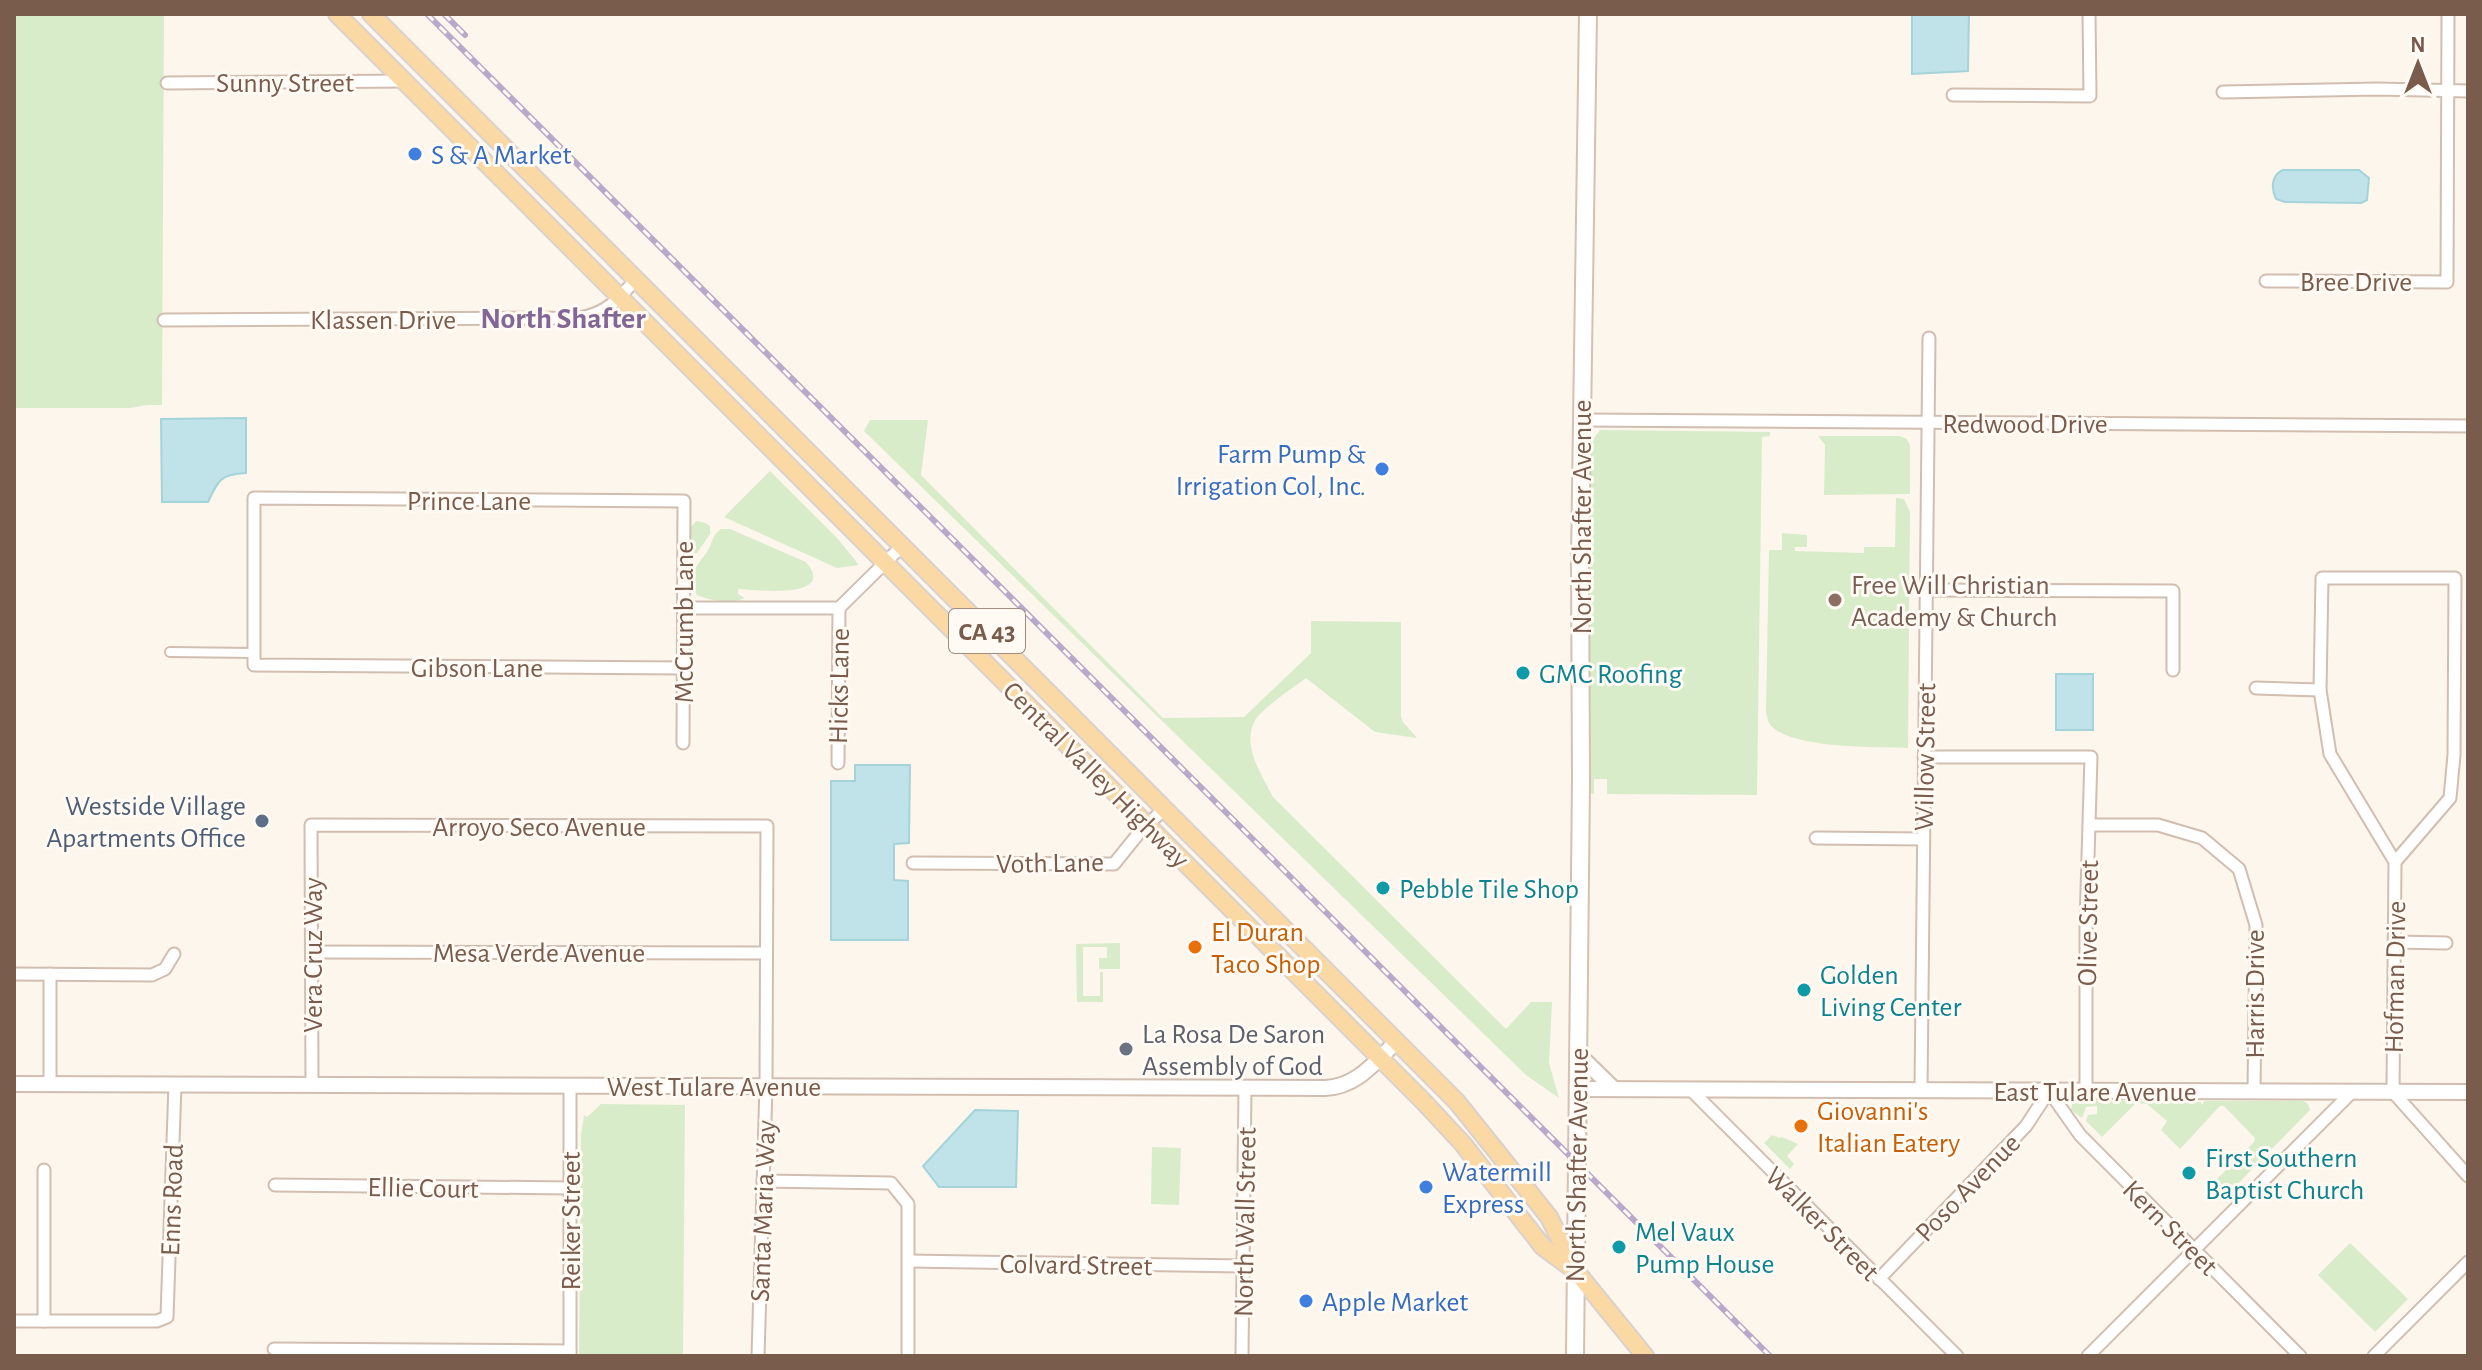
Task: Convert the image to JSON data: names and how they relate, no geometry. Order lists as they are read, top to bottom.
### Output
{
  "streets": {
    "main road": ["North Shafter Avenue", "CA 43", "Central Valley Highway"],
    "street": [
      "Sunny Street",
      "Bree Drive",
      "Klassen Drive",
      "Redwood Drive",
      "Prince Lane",
      "McCrumb Lane",
      "Gibson Lane",
      "Hicks Lane",
      "Willow Street",
      "Arroyo Seco Avenue",
      "Voth Lane",
      "Olive Street",
      "Mesa Verde Avenue",
      "Vera Cruz Way",
      "Hofman Drive",
      "Harris Drive",
      "West Tulare Avenue",
      "East Tulare Avenue",
      "Ellie Court",
      "Poso Avenue",
      "Enns Road",
      "Santa Maria Way",
      "Reiker Street",
      "North Wall Street",
      "Walker Street",
      "Kern Street",
      "Colvard Street"
    ]
  },
  "crossings": [
    ["Sunny Street", "Central Valley Highway"],
    ["Klassen Drive", "Central Valley Highway"],
    ["Redwood Drive", "North Shafter Avenue"],
    ["Redwood Drive", "Willow Street"],
    ["Prince Lane", "McCrumb Lane"],
    ["Prince Lane", "Gibson Lane"],
    ["North Shafter Avenue", "Central Valley Highway"],
    ["North Shafter Avenue", "East Tulare Avenue"],
    ["McCrumb Lane", "Gibson Lane"],
    ["Willow Street", "Olive Street"],
    ["Willow Street", "East Tulare Avenue"],
    ["Central Valley Highway", "Voth Lane"],
    ["Central Valley Highway", "West Tulare Avenue"],
    ["Arroyo Seco Avenue", "Vera Cruz Way"],
    ["Arroyo Seco Avenue", "Santa Maria Way"],
    ["Olive Street", "Harris Drive"],
    ["Olive Street", "East Tulare Avenue"],
    ["Mesa Verde Avenue", "Vera Cruz Way"],
    ["Mesa Verde Avenue", "Santa Maria Way"],
    ["Vera Cruz Way", "West Tulare Avenue"],
    ["Hofman Drive", "East Tulare Avenue"],
    ["Harris Drive", "East Tulare Avenue"],
    ["West Tulare Avenue", "Enns Road"],
    ["West Tulare Avenue", "Santa Maria Way"],
    ["West Tulare Avenue", "Reiker Street"],
    ["West Tulare Avenue", "North Wall Street"],
    ["East Tulare Avenue", "Poso Avenue"],
    ["East Tulare Avenue", "Walker Street"],
    ["East Tulare Avenue", "Kern Street"],
    ["Ellie Court", "Reiker Street"],
    ["Poso Avenue", "Walker Street"],
    ["Poso Avenue", "Kern Street"],
    ["North Wall Street", "Colvard Street"]
  ],
  "districts": ["North Shafter"],
  "places": [
    "S & A Market",
    "Farm Pump & Irrigation Col, Inc.",
    "Free Will Christian Academy & Church",
    "GMC Roofing",
    "Westside Village Apartments Office",
    "Pebble Tile Shop",
    "El Duran Taco Shop",
    "Golden Living Center",
    "La Rosa De Saron Assembly of God",
    "Giovanni's Italian Eatery",
    "First Southern Baptist Church",
    "Watermill Express",
    "Mel Vaux Pump House",
    "Apple Market"
  ],
  "north": "top"
}
